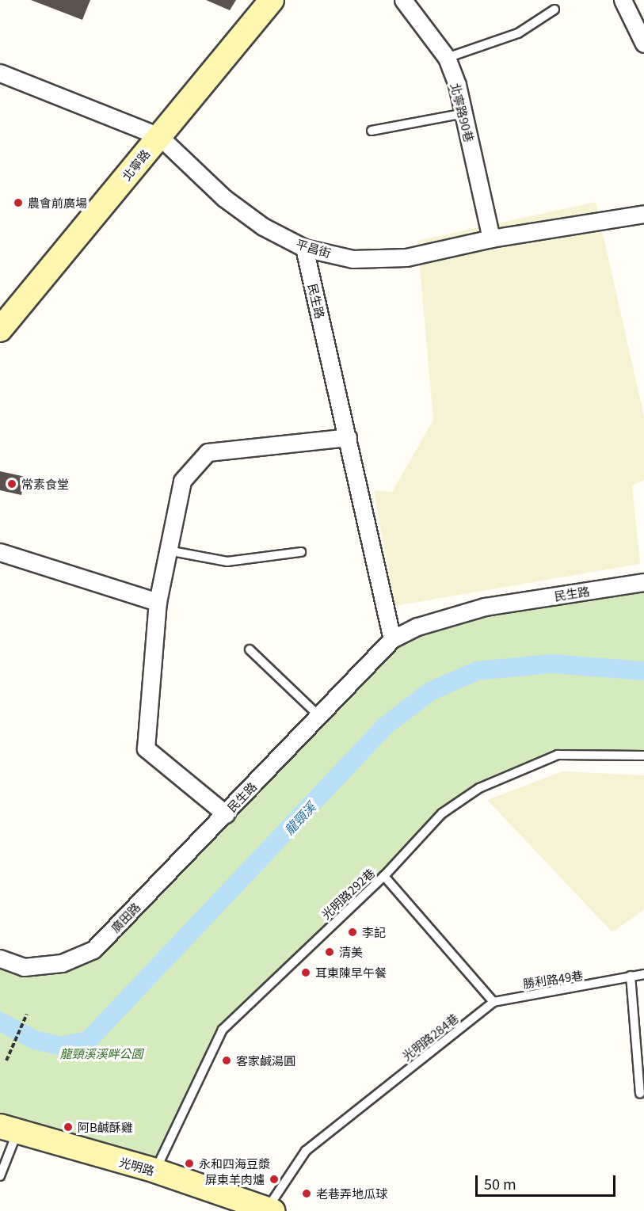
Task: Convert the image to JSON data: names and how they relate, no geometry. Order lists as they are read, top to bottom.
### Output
{
  "streets": {
    "main road": ["北寧路", "光明路"],
    "street": [
      "北寧路90巷",
      "平昌街",
      "民生路",
      "廣田路"
    ],
    "lane": ["光明路292巷", "勝利路49巷", "光明路284巷"]
  },
  "crossings": [
    ["北寧路90巷", "平昌街"],
    ["北寧路", "平昌街"],
    ["平昌街", "民生路"],
    ["民生路", "廣田路"],
    ["光明路292巷", "光明路"],
    ["勝利路49巷", "光明路284巷"],
    ["光明路284巷", "光明路"]
  ],
  "water": ["龍頸溪"],
  "parks": ["龍頸溪溪畔公園"],
  "places": [
    "農會前廣場",
    "常素食堂",
    "李記",
    "清美",
    "耳東陳早午餐",
    "客家鹹湯圓",
    "阿B鹹酥雞",
    "永和四海豆漿",
    "屏東羊肉爐",
    "老巷弄地瓜球"
  ],
  "scale_bar": "50 m"
}
